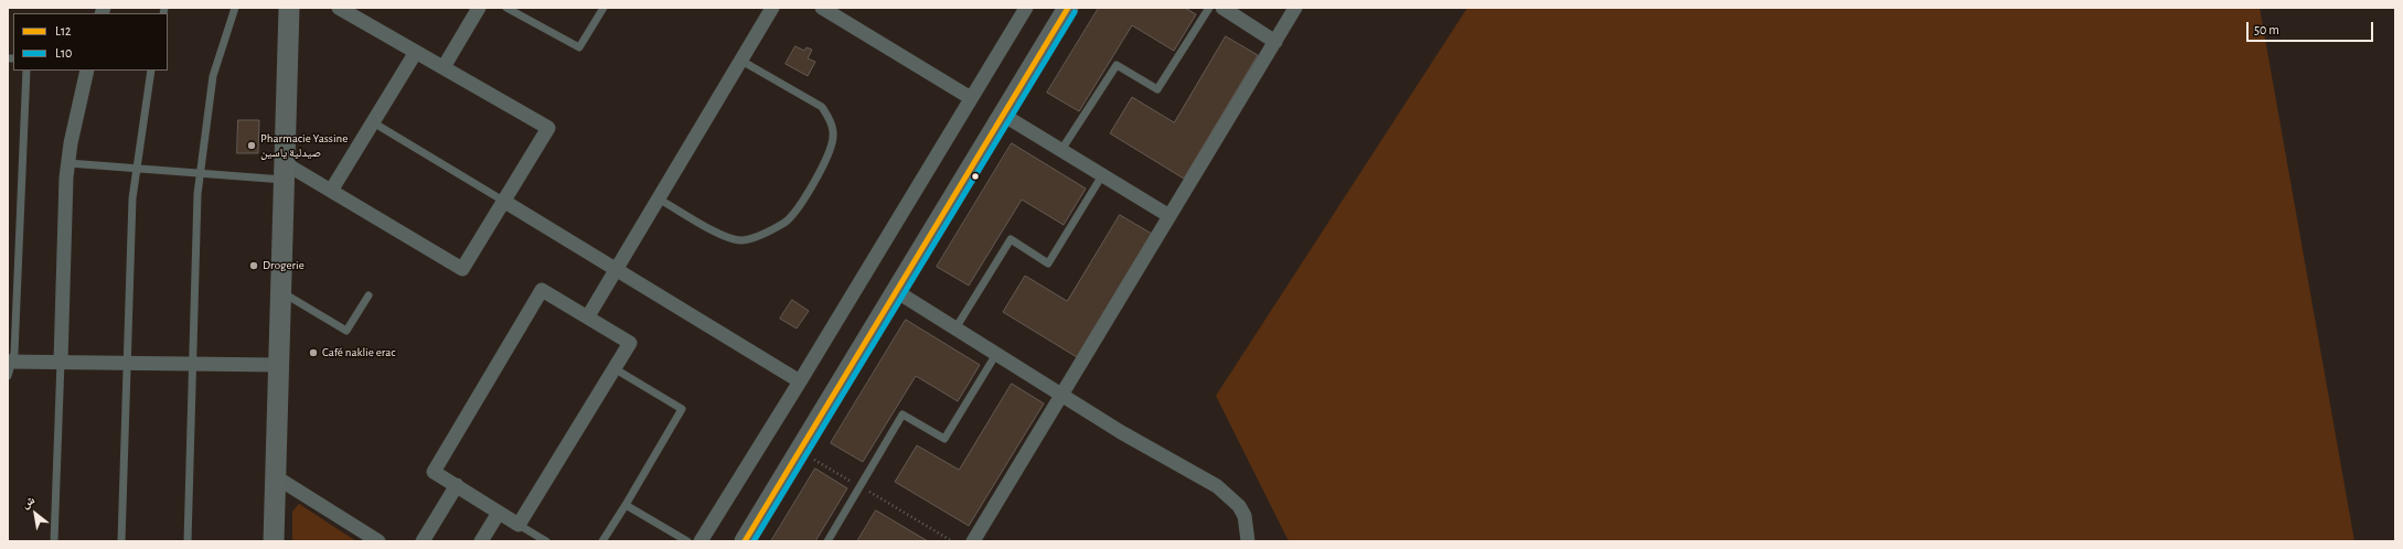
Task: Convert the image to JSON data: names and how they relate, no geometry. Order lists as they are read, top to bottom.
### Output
{
  "places": ["Pharmacie Yassine صيدلية ياسين", "Drogerie", "Café naklie erac"],
  "lines": ["transit line L12", "transit line L10"],
  "legend": ["L12", "L10"],
  "scale_bar": "50 m",
  "north": "top left"
}
